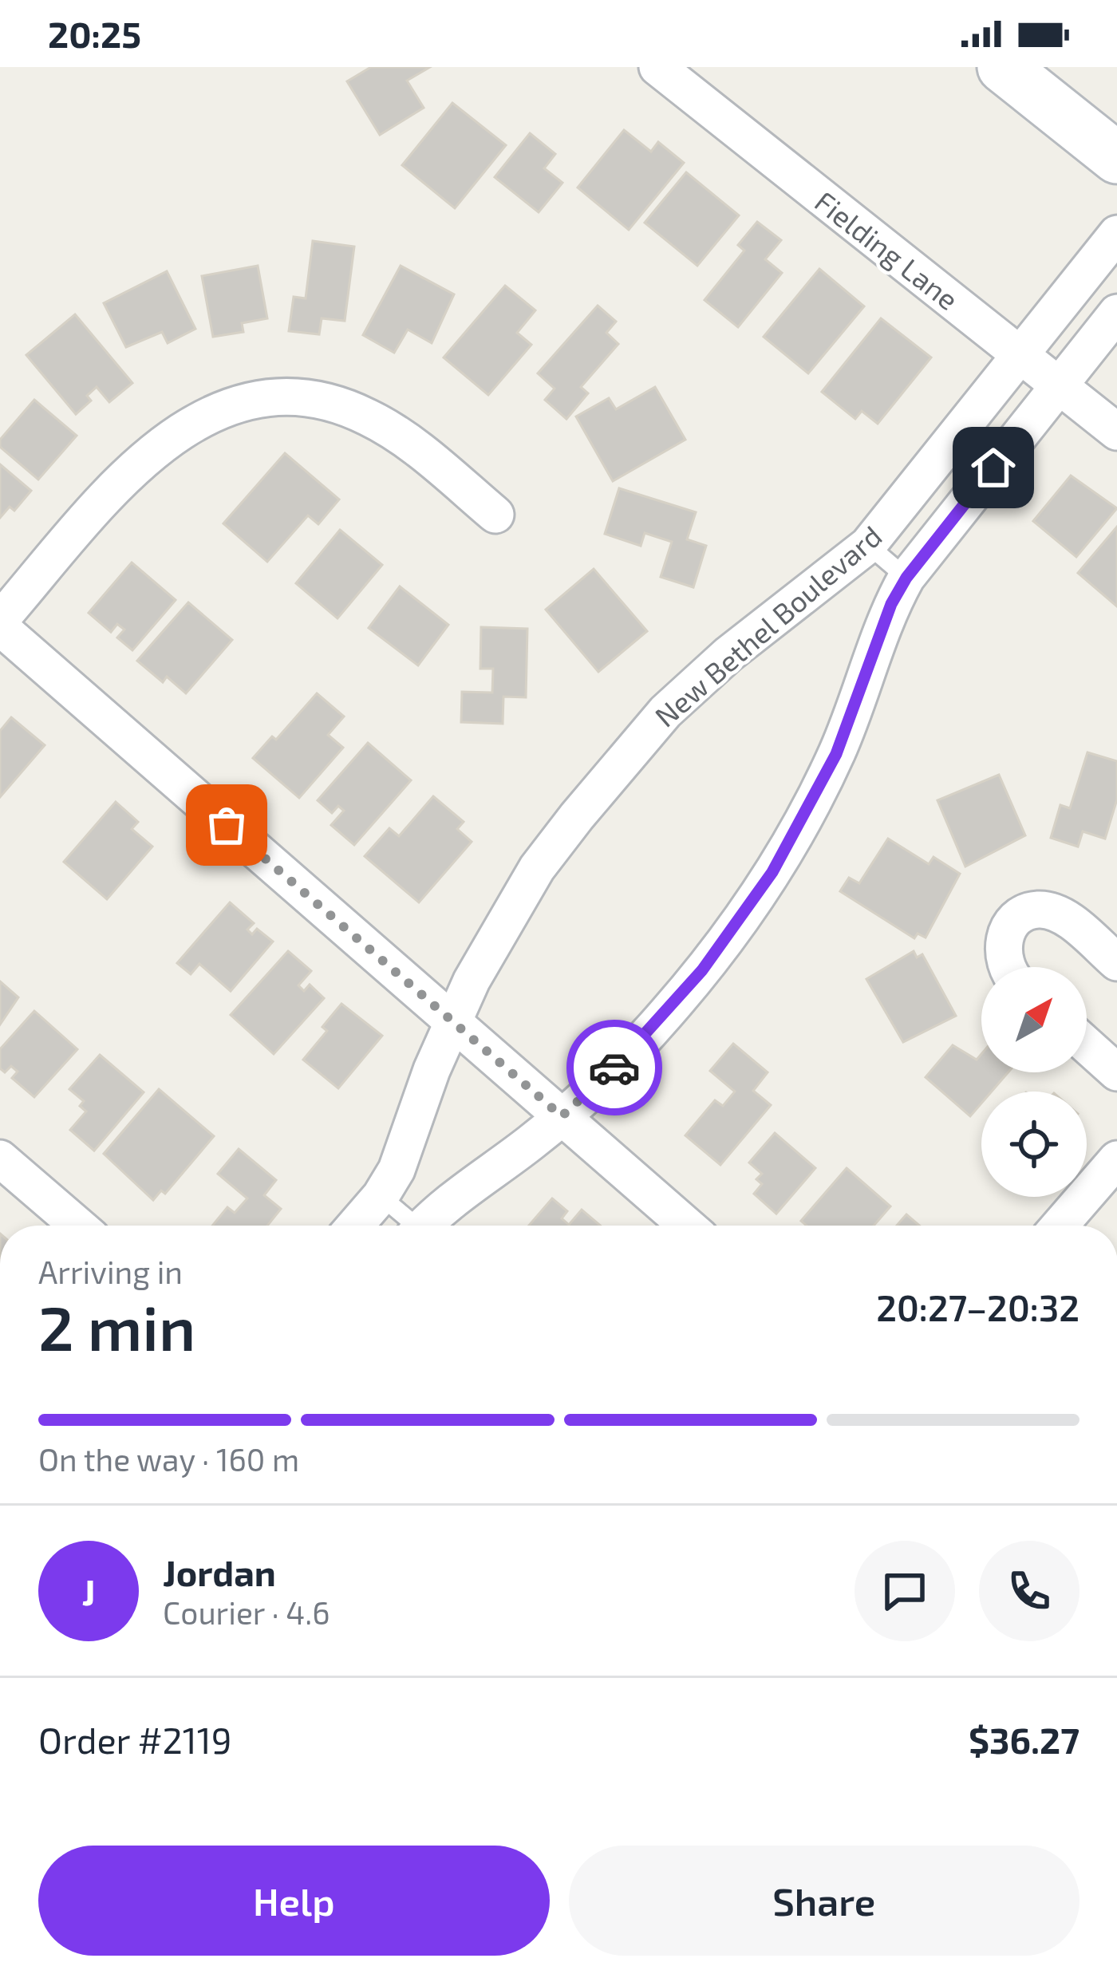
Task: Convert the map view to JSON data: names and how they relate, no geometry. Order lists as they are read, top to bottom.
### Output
{
  "streets": {
    "street": ["Fielding Lane", "New Bethel Boulevard"]
  },
  "crossings": [
    ["Fielding Lane", "New Bethel Boulevard"]
  ],
  "north": "top right",
  "page": {
    "status": "20:25",
    "heading": ["2 min", "Arriving in", "20:27–20:32"],
    "panel": [
      "Jordan",
      "Courier · 4.6",
      "Order #2119",
      "$36.27"
    ],
    "bar": "On the way · 160 m",
    "round": "J",
    "buttons": ["Help", "Share"]
  }
}
